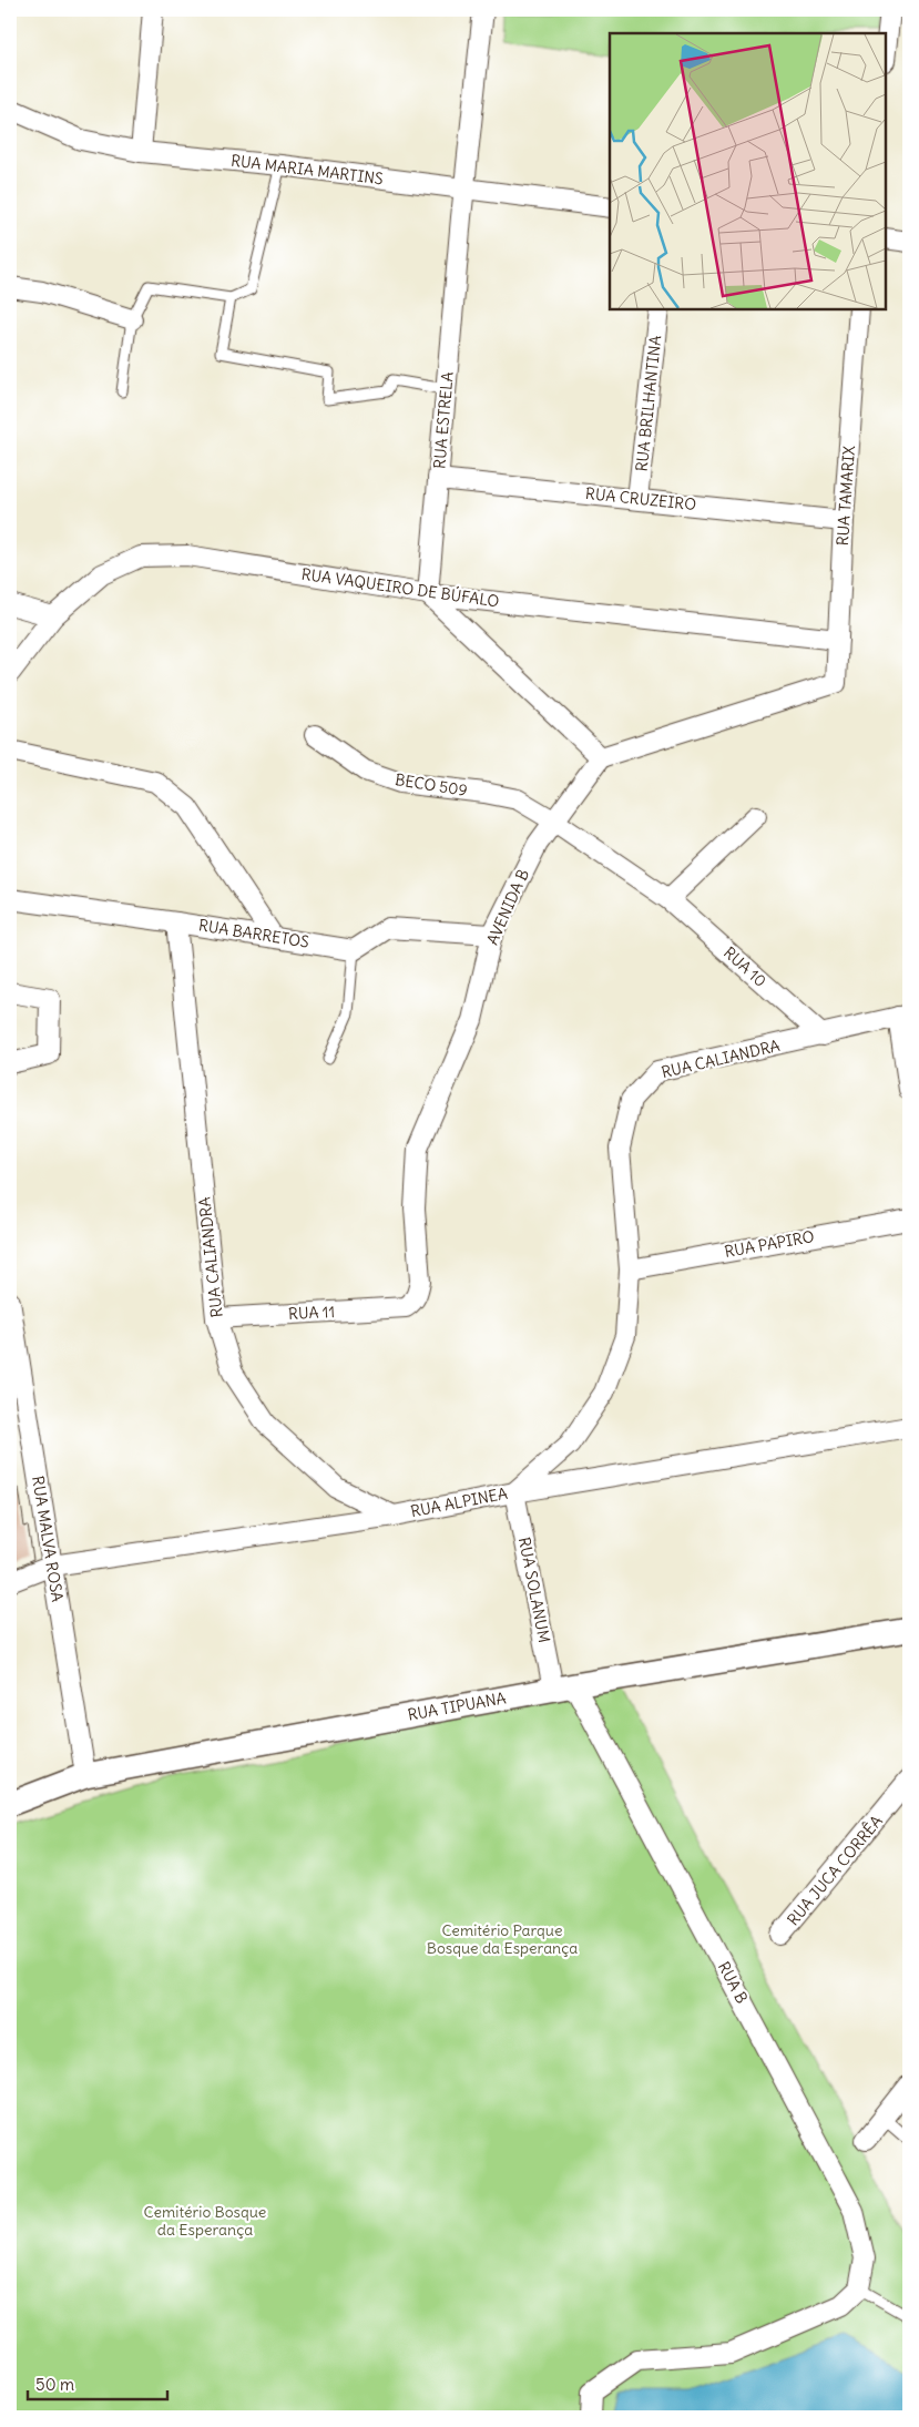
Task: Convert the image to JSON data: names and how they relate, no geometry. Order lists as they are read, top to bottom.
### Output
{
  "streets": {
    "street": [
      "RUA MARIA MARTINS",
      "RUA BRILHANTINA",
      "RUA ESTRELA",
      "RUA TAMARIX",
      "RUA CRUZEIRO",
      "RUA VAQUEIRO DE BÚFALO",
      "BECO 509",
      "AVENIDA B",
      "RUA BARRETOS",
      "RUA 10",
      "RUA CALIANDRA",
      "RUA PAPIRO",
      "RUA 11",
      "RUA ALPINEA",
      "RUA MALVA ROSA",
      "RUA SOLANUM",
      "RUA TIPUANA",
      "RUA JUCA CORRÊA",
      "RUA B"
    ]
  },
  "crossings": [
    ["RUA MARIA MARTINS", "RUA ESTRELA"],
    ["RUA BRILHANTINA", "RUA CRUZEIRO"],
    ["RUA ESTRELA", "RUA CRUZEIRO"],
    ["RUA ESTRELA", "RUA VAQUEIRO DE BÚFALO"],
    ["RUA TAMARIX", "RUA CRUZEIRO"],
    ["RUA TAMARIX", "RUA VAQUEIRO DE BÚFALO"],
    ["RUA TAMARIX", "AVENIDA B"],
    ["BECO 509", "AVENIDA B"],
    ["BECO 509", "RUA 10"],
    ["AVENIDA B", "RUA 10"],
    ["AVENIDA B", "RUA 11"],
    ["RUA BARRETOS", "RUA CALIANDRA"],
    ["RUA 10", "RUA CALIANDRA"],
    ["RUA CALIANDRA", "RUA PAPIRO"],
    ["RUA CALIANDRA", "RUA 11"],
    ["RUA CALIANDRA", "RUA ALPINEA"],
    ["RUA CALIANDRA", "RUA SOLANUM"],
    ["RUA ALPINEA", "RUA MALVA ROSA"],
    ["RUA ALPINEA", "RUA SOLANUM"],
    ["RUA MALVA ROSA", "RUA TIPUANA"],
    ["RUA SOLANUM", "RUA TIPUANA"],
    ["RUA SOLANUM", "RUA B"],
    ["RUA TIPUANA", "RUA B"]
  ],
  "parks": ["Cemitério Parque Bosque da Esperança", "Cemitério Bosque da Esperança"],
  "scale_bar": "50 m"
}
